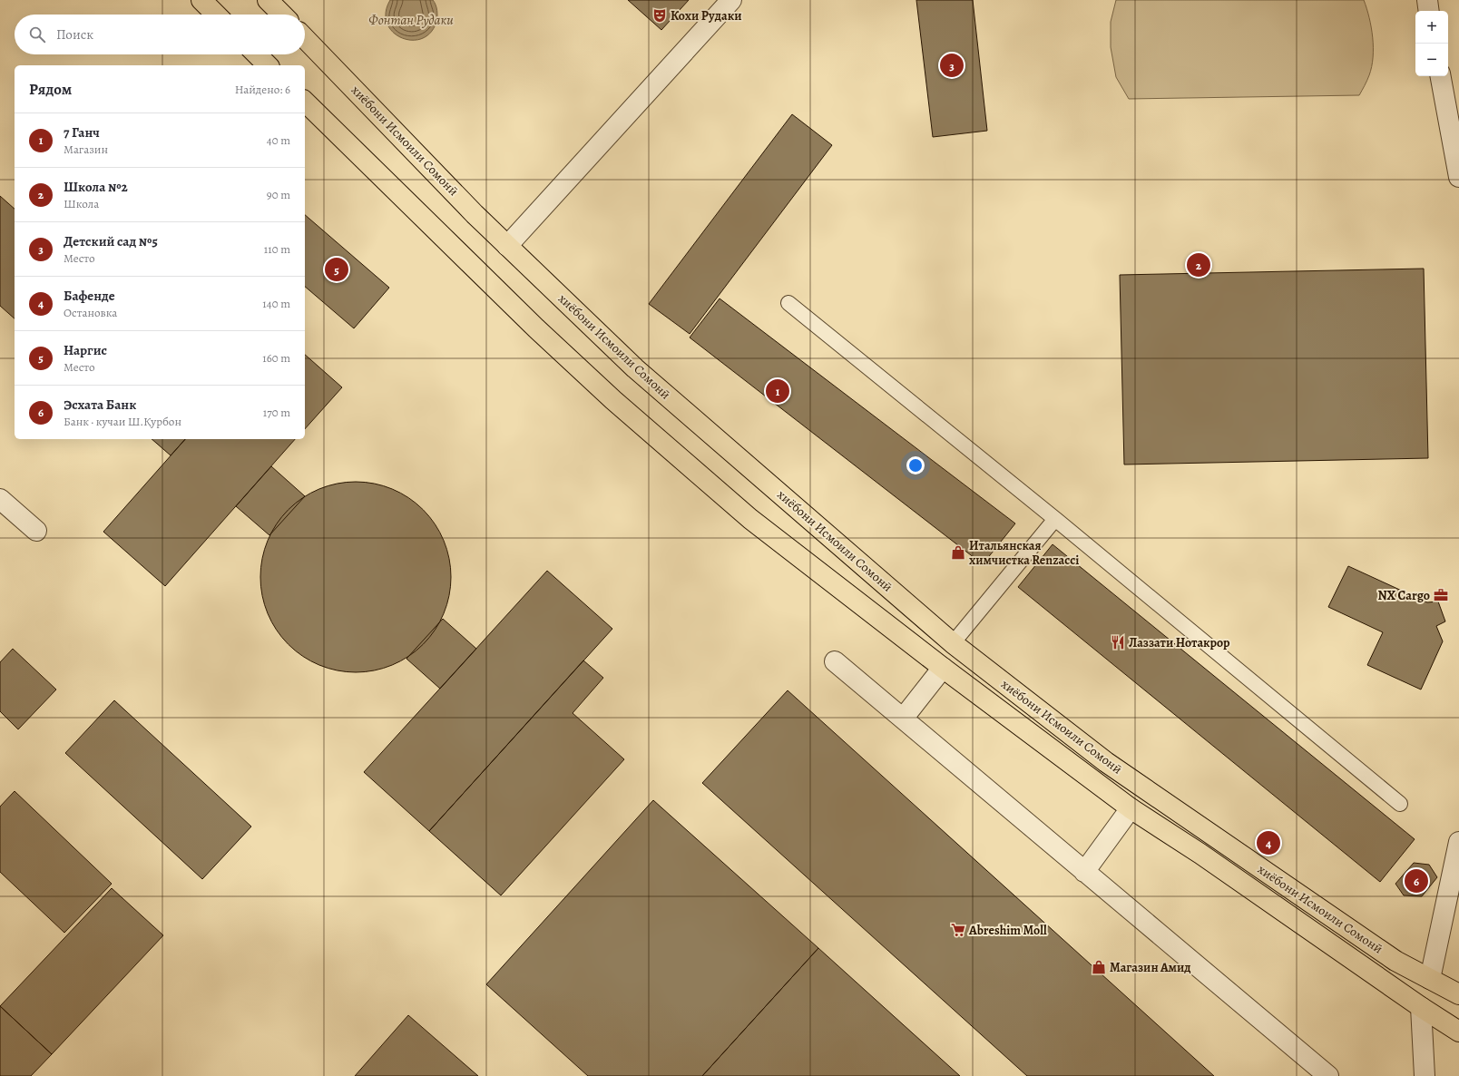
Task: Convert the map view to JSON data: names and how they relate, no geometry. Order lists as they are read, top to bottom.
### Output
{
  "streets": {
    "highway": ["хиёбони Исмоили Сомонӣ"]
  },
  "water": ["Фонтан Рудаки"],
  "places": {
    "theatre": ["Кохи Рудаки"],
    "shop": ["Итальянская химчистка Renzacci", "Магазин Амид"],
    "office": ["NX Cargo"],
    "restaurant": ["Лаззати Нотакрор"],
    "supermarket": ["Abreshim Moll"]
  },
  "page": {
    "map_buttons": ["+", "−"],
    "search": "Поиск",
    "pins": [
      "3",
      "2",
      "5",
      "1",
      "4",
      "6"
    ],
    "heading": ["Рядом", "Найдено: 6"],
    "list": [
      {
        "mark": "1",
        "name": "7 Ганч",
        "note": "Магазин",
        "value": "40 m"
      },
      {
        "mark": "2",
        "name": "Школа №2",
        "note": "Школа",
        "value": "90 m"
      },
      {
        "mark": "3",
        "name": "Детский сад №5",
        "note": "Место",
        "value": "110 m"
      },
      {
        "mark": "4",
        "name": "Бафенде",
        "note": "Остановка",
        "value": "140 m"
      },
      {
        "mark": "5",
        "name": "Наргис",
        "note": "Место",
        "value": "160 m"
      },
      {
        "mark": "6",
        "name": "Эсxата Банк",
        "note": "Банк · кучаи Ш.Қурбон",
        "value": "170 m"
      }
    ]
  }
}
